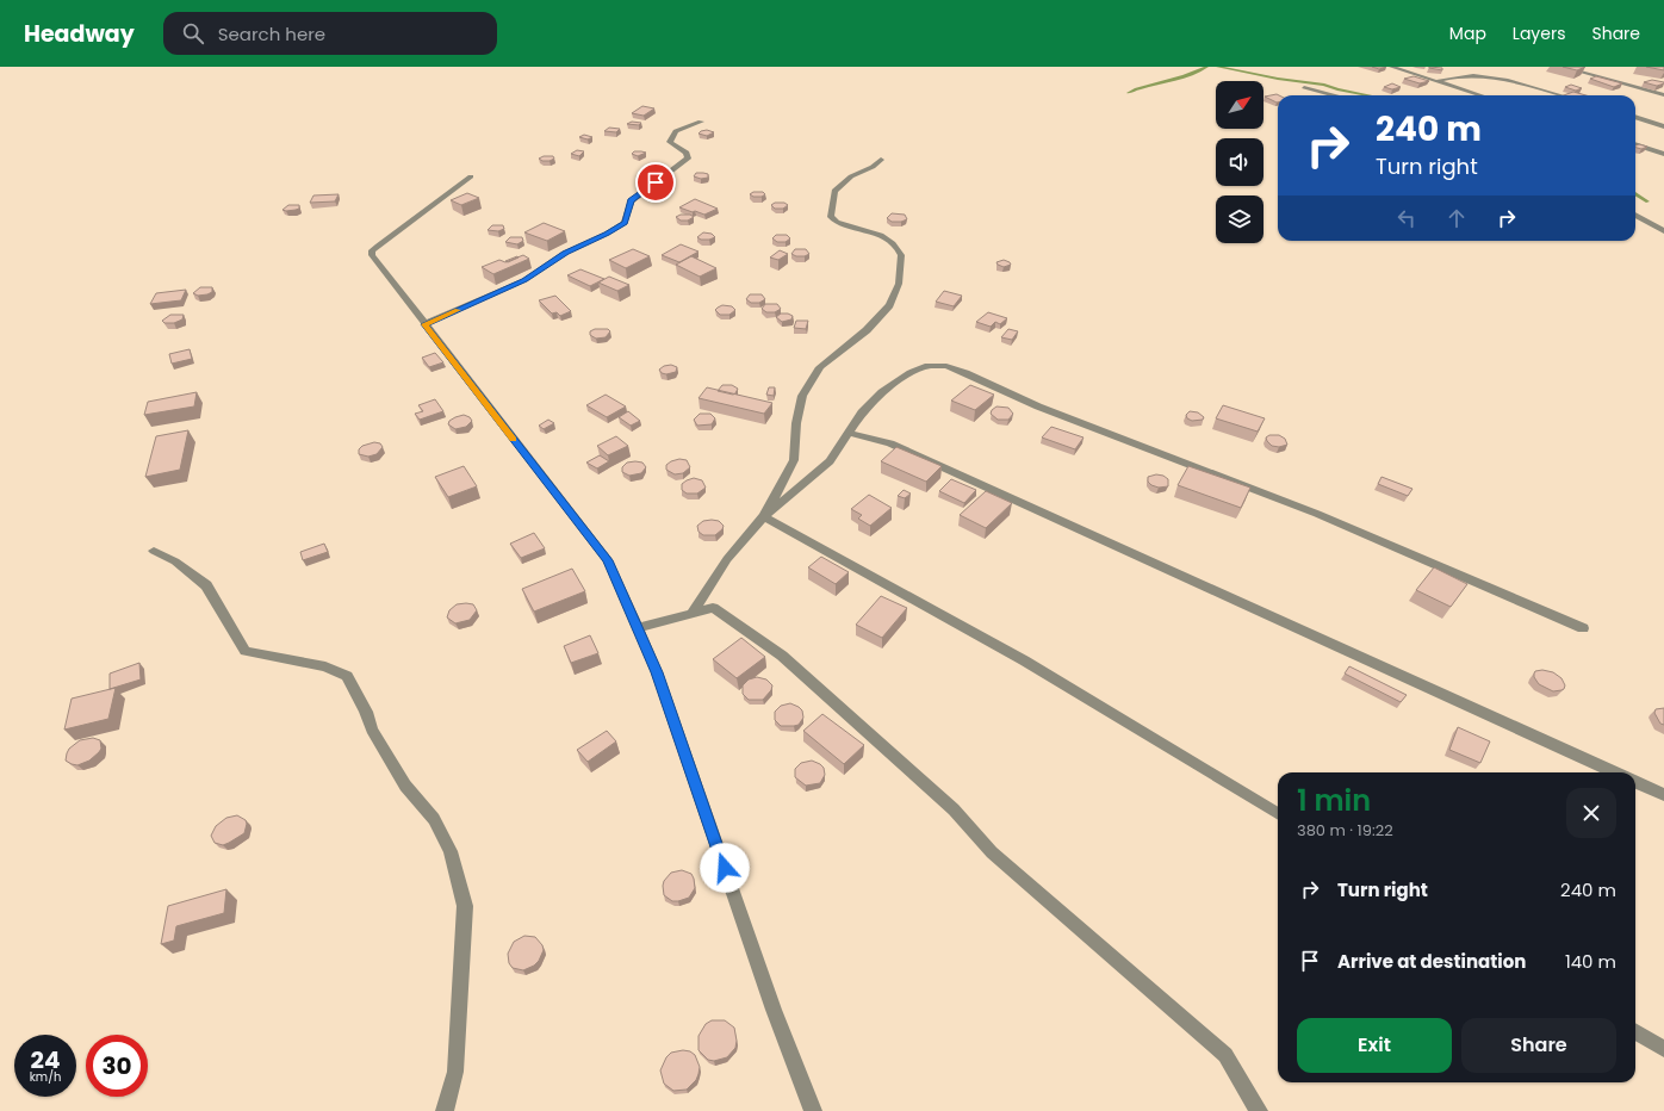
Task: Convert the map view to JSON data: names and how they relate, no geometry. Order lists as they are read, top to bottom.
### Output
{
  "north": "top right",
  "page": {
    "header": "Headway",
    "search": "Search here",
    "nav": ["Map", "Layers", "Share"],
    "turn": ["240 m", "Turn right"],
    "heading": ["1 min", "380 m · 19:22"],
    "list": [
      {
        "name": "Turn right",
        "value": "240 m"
      },
      {
        "name": "Arrive at destination",
        "value": "140 m"
      }
    ],
    "buttons": ["Exit", "Share"],
    "speed": "24 km/h",
    "limit": "30"
  }
}
